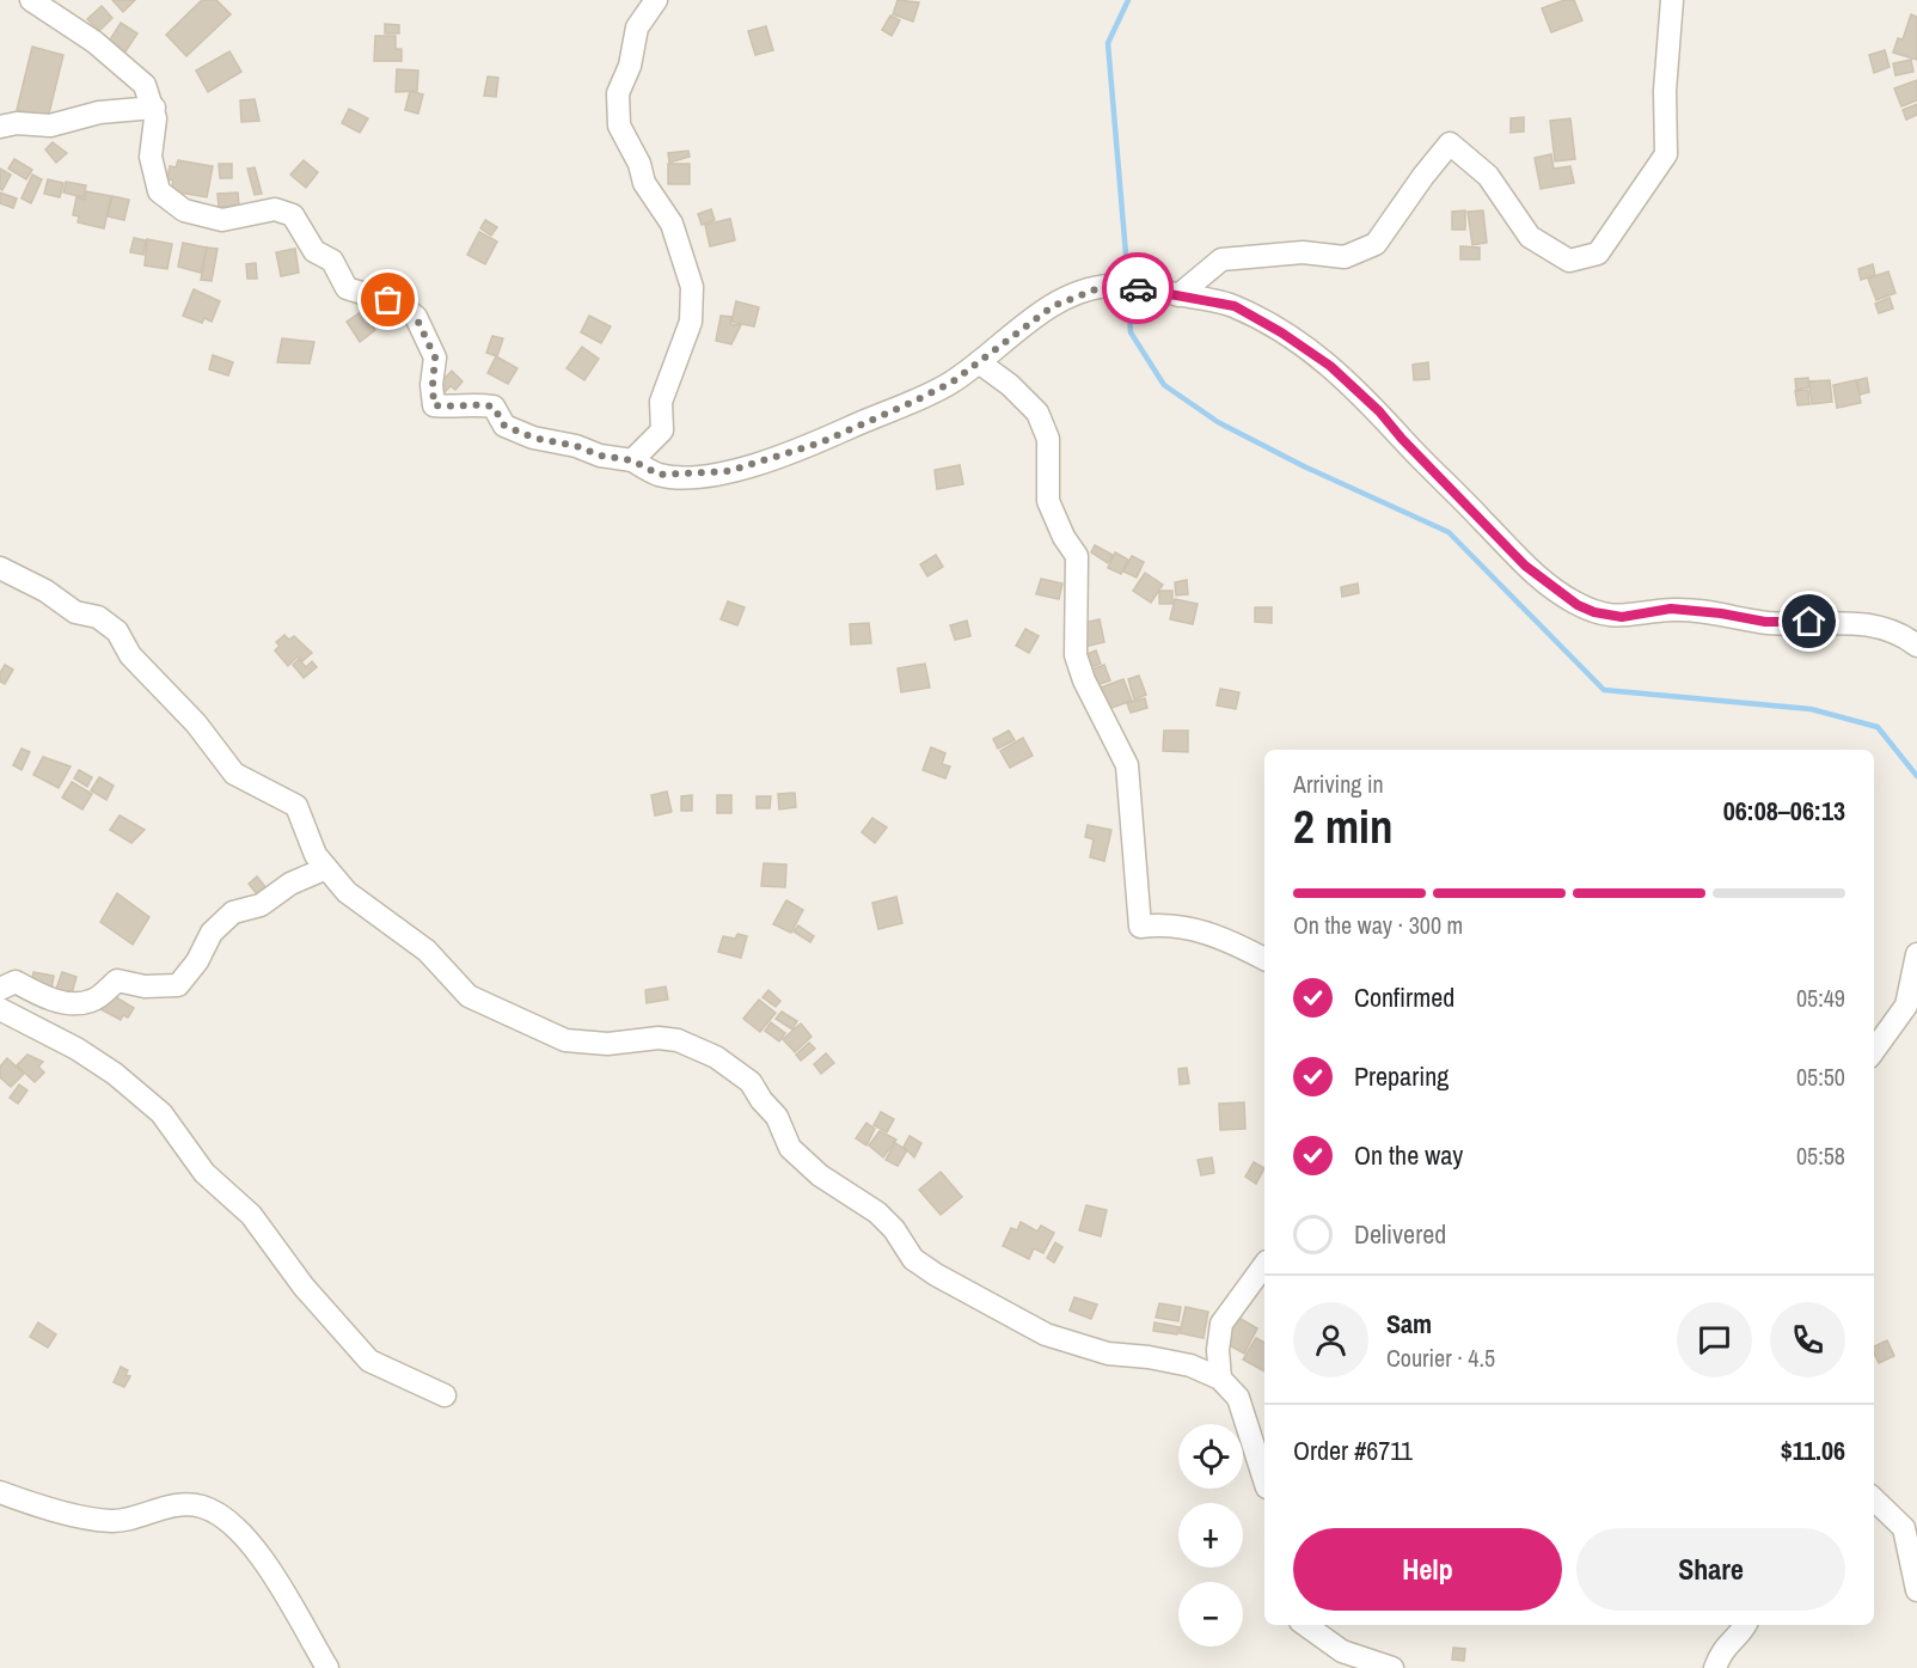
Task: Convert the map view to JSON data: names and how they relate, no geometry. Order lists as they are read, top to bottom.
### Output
{
  "page": {
    "heading": ["2 min", "Arriving in", "06:08–06:13"],
    "panel": [
      "Sam",
      "Courier · 4.5",
      "Order #6711",
      "$11.06"
    ],
    "bar": "On the way · 300 m",
    "list": [
      ["Confirmed", "05:49"],
      ["Preparing", "05:50"],
      ["On the way", "05:58"],
      "Delivered"
    ],
    "map_buttons": ["+", "−"],
    "buttons": ["Help", "Share"]
  }
}
